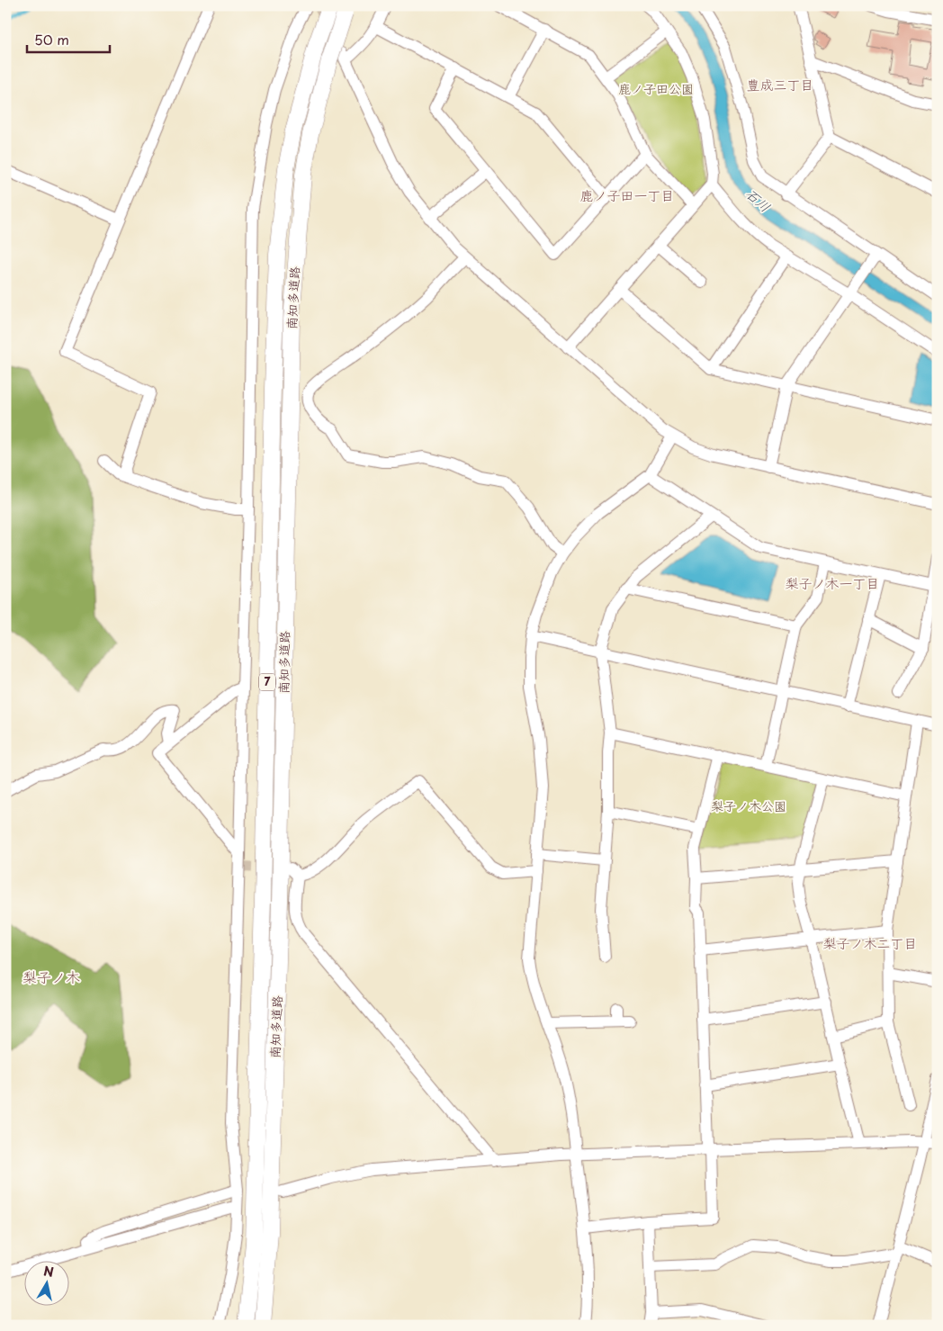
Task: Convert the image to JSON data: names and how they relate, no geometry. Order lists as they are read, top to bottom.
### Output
{
  "streets": {
    "highway": ["南知多道路", "7"]
  },
  "districts": [
    "豊成三丁目",
    "鹿ノ子田一丁目",
    "梨子ノ木一丁目",
    "梨子ノ木二丁目",
    "梨子ノ木"
  ],
  "water": ["石川"],
  "parks": ["鹿ノ子田公園", "梨子ノ木公園"],
  "scale_bar": "50 m",
  "north": "top"
}
